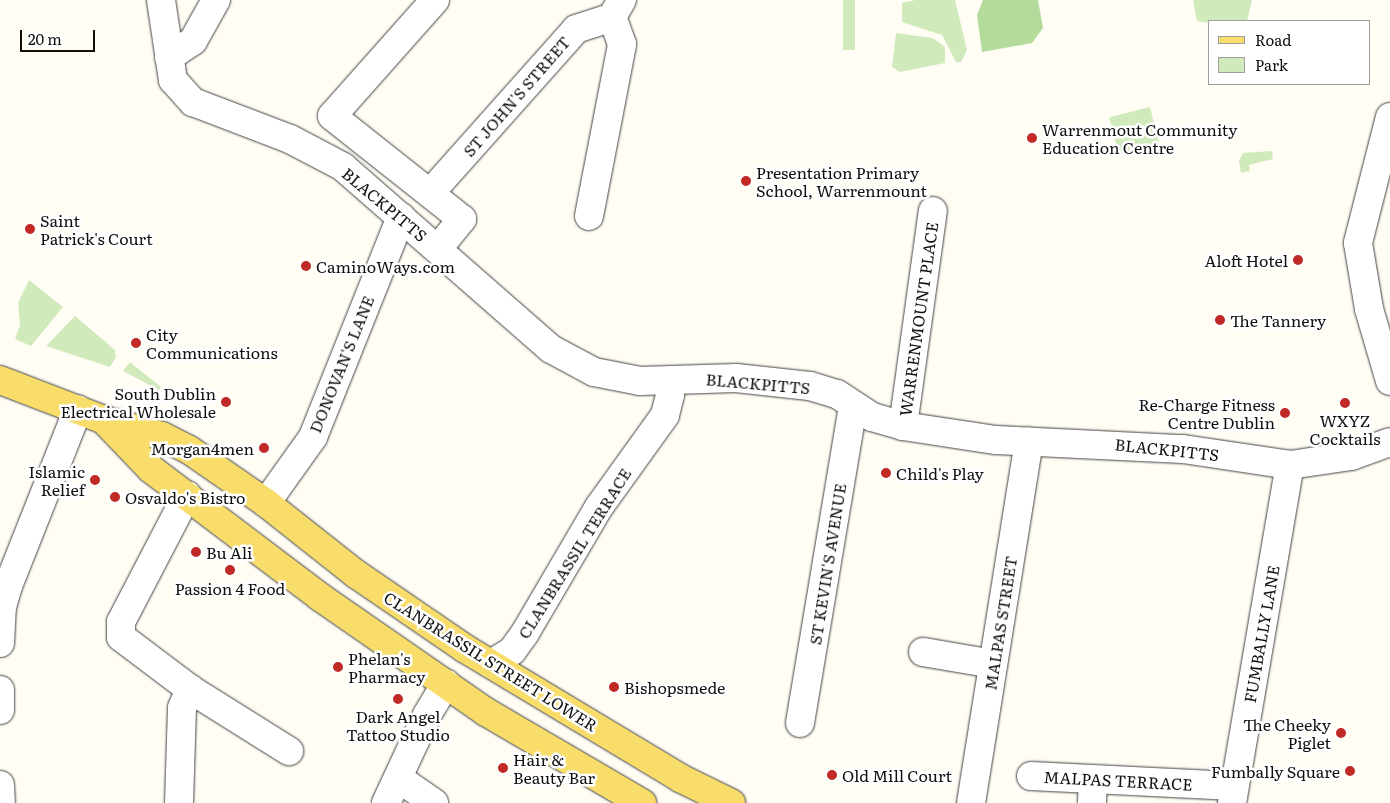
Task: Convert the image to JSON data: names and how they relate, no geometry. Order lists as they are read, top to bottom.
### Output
{
  "streets": {
    "main road": ["CLANBRASSIL STREET LOWER"],
    "street": [
      "ST JOHN'S STREET",
      "BLACKPITTS",
      "WARRENMOUNT PLACE",
      "DONOVAN'S LANE",
      "CLANBRASSIL TERRACE",
      "ST KEVIN'S AVENUE",
      "MALPAS STREET",
      "FUMBALLY LANE",
      "MALPAS TERRACE"
    ]
  },
  "crossings": [
    ["BLACKPITTS", "WARRENMOUNT PLACE"],
    ["BLACKPITTS", "DONOVAN'S LANE"],
    ["BLACKPITTS", "CLANBRASSIL TERRACE"],
    ["BLACKPITTS", "ST KEVIN'S AVENUE"],
    ["BLACKPITTS", "MALPAS STREET"],
    ["BLACKPITTS", "FUMBALLY LANE"],
    ["DONOVAN'S LANE", "CLANBRASSIL STREET LOWER"],
    ["CLANBRASSIL TERRACE", "CLANBRASSIL STREET LOWER"],
    ["FUMBALLY LANE", "MALPAS TERRACE"]
  ],
  "places": [
    "Warrenmout Community Education Centre",
    "Presentation Primary School, Warrenmount",
    "Saint Patrick's Court",
    "Aloft Hotel",
    "CaminoWays.com",
    "The Tannery",
    "City Communications",
    "South Dublin Electrical Wholesale",
    "WXYZ Cocktails",
    "Re-Charge Fitness Centre Dublin",
    "Morgan4men",
    "Child's Play",
    "Islamic Relief",
    "Osvaldo's Bistro",
    "Bu Ali",
    "Passion 4 Food",
    "Phelan's Pharmacy",
    "Bishopsmede",
    "Dark Angel Tattoo Studio",
    "The Cheeky Piglet",
    "Hair & Beauty Bar",
    "Fumbally Square",
    "Old Mill Court"
  ],
  "legend": ["Road", "Park"],
  "scale_bar": "20 m"
}
